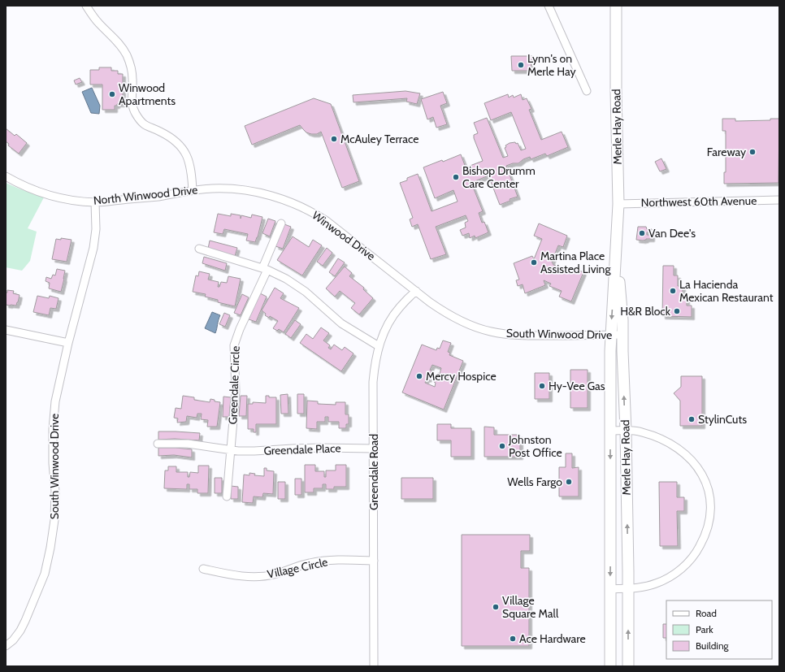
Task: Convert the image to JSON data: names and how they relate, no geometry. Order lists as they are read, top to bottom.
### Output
{
  "streets": {
    "main road": ["Merle Hay Road"],
    "street": [
      "North Winwood Drive",
      "Northwest 60th Avenue",
      "Winwood Drive",
      "South Winwood Drive",
      "Greendale Circle",
      "Greendale Place",
      "Greendale Road",
      "Village Circle"
    ]
  },
  "crossings": [
    ["Merle Hay Road", "Northwest 60th Avenue"],
    ["Merle Hay Road", "South Winwood Drive"],
    ["North Winwood Drive", "Winwood Drive"],
    ["North Winwood Drive", "South Winwood Drive"],
    ["Winwood Drive", "South Winwood Drive"],
    ["South Winwood Drive", "Greendale Road"],
    ["Greendale Circle", "Greendale Place"],
    ["Greendale Place", "Greendale Road"],
    ["Greendale Road", "Village Circle"]
  ],
  "places": [
    "Lynn's on Merle Hay",
    "Winwood Apartments",
    "McAuley Terrace",
    "Fareway",
    "Bishop Drumm Care Center",
    "Van Dee's",
    "Martina Place Assisted Living",
    "La Hacienda Mexican Restaurant",
    "H&R Block",
    "Mercy Hospice",
    "Hy-Vee Gas",
    "StylinCuts",
    "Johnston Post Office",
    "Wells Fargo",
    "Village Square Mall",
    "Ace Hardware"
  ],
  "legend": ["Road", "Park", "Building"]
}
